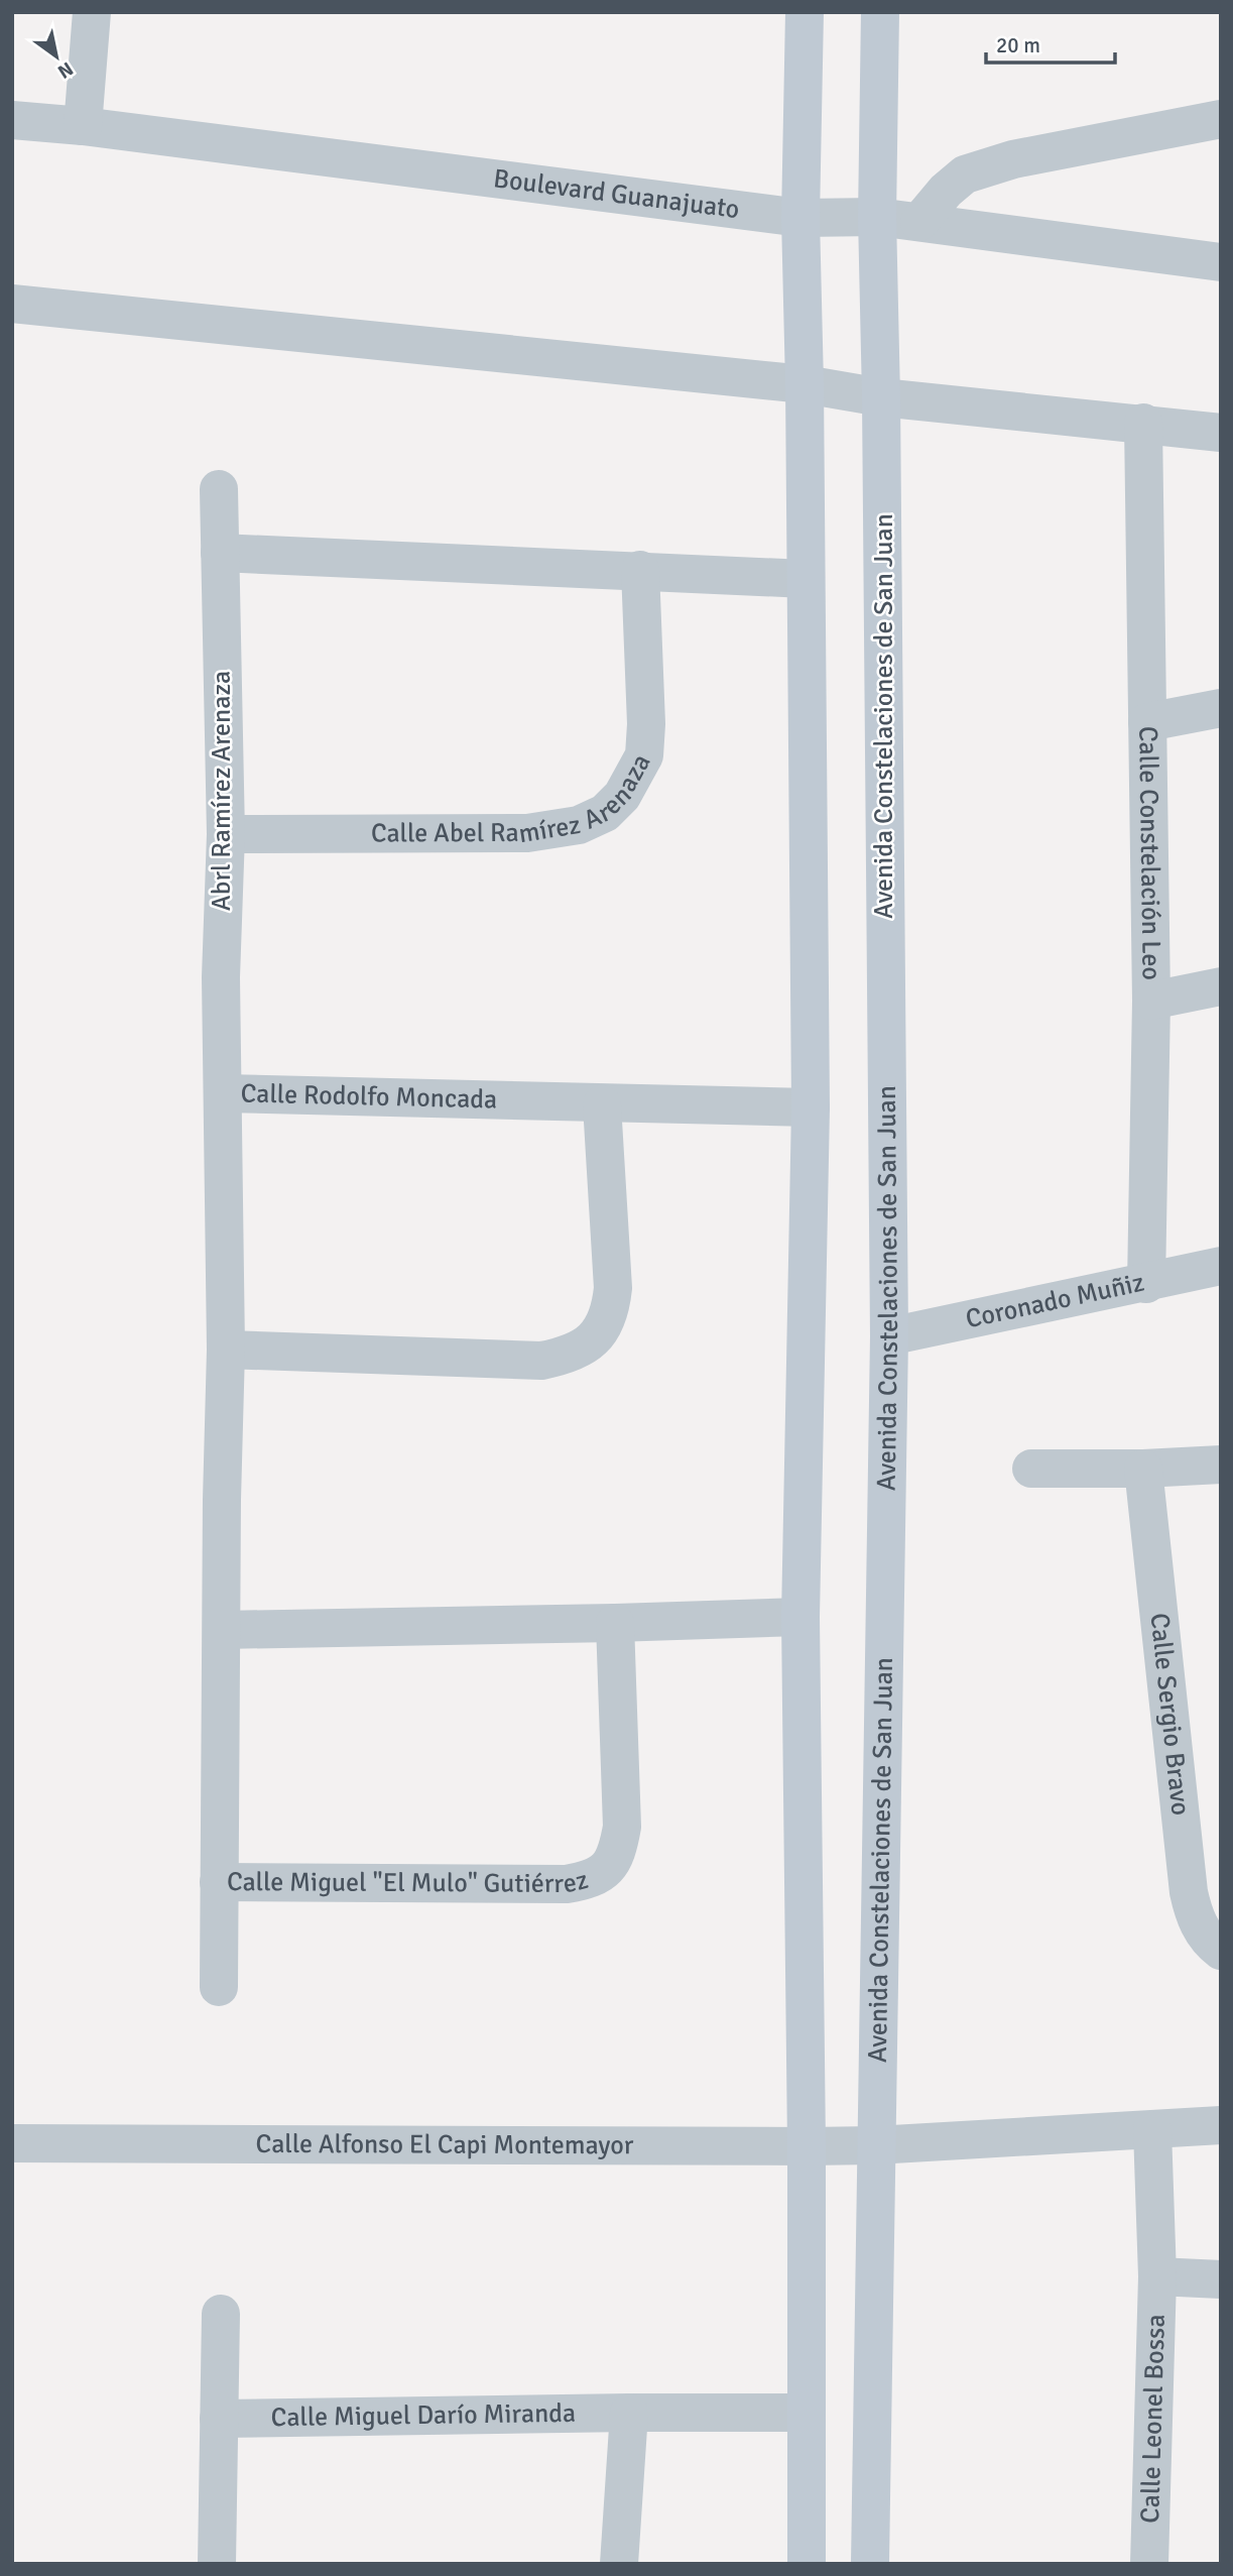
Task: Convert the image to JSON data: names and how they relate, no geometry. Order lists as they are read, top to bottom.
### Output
{
  "streets": {
    "street": [
      "Boulevard Guanajuato",
      "Avenida Constelaciones de San Juan",
      "Calle Abel Ramírez Arenaza",
      "Abrl Ramírez Arenaza",
      "Calle Constelación Leo",
      "Calle Rodolfo Moncada",
      "Coronado Muñiz",
      "Calle Sergio Bravo",
      "Calle Miguel \"El Mulo\" Gutiérrez",
      "Calle Alfonso El Capi Montemayor",
      "Calle Miguel Darío Miranda",
      "Calle Leonel Bossa"
    ]
  },
  "crossings": [
    ["Boulevard Guanajuato", "Avenida Constelaciones de San Juan"],
    ["Avenida Constelaciones de San Juan", "Coronado Muñiz"],
    ["Avenida Constelaciones de San Juan", "Calle Alfonso El Capi Montemayor"],
    ["Calle Abel Ramírez Arenaza", "Abrl Ramírez Arenaza"],
    ["Abrl Ramírez Arenaza", "Calle Rodolfo Moncada"],
    ["Calle Constelación Leo", "Coronado Muñiz"],
    ["Calle Rodolfo Moncada", "Calle Miguel \"El Mulo\" Gutiérrez"],
    ["Calle Alfonso El Capi Montemayor", "Calle Leonel Bossa"]
  ],
  "scale_bar": "20 m",
  "north": "bottom right"
}
